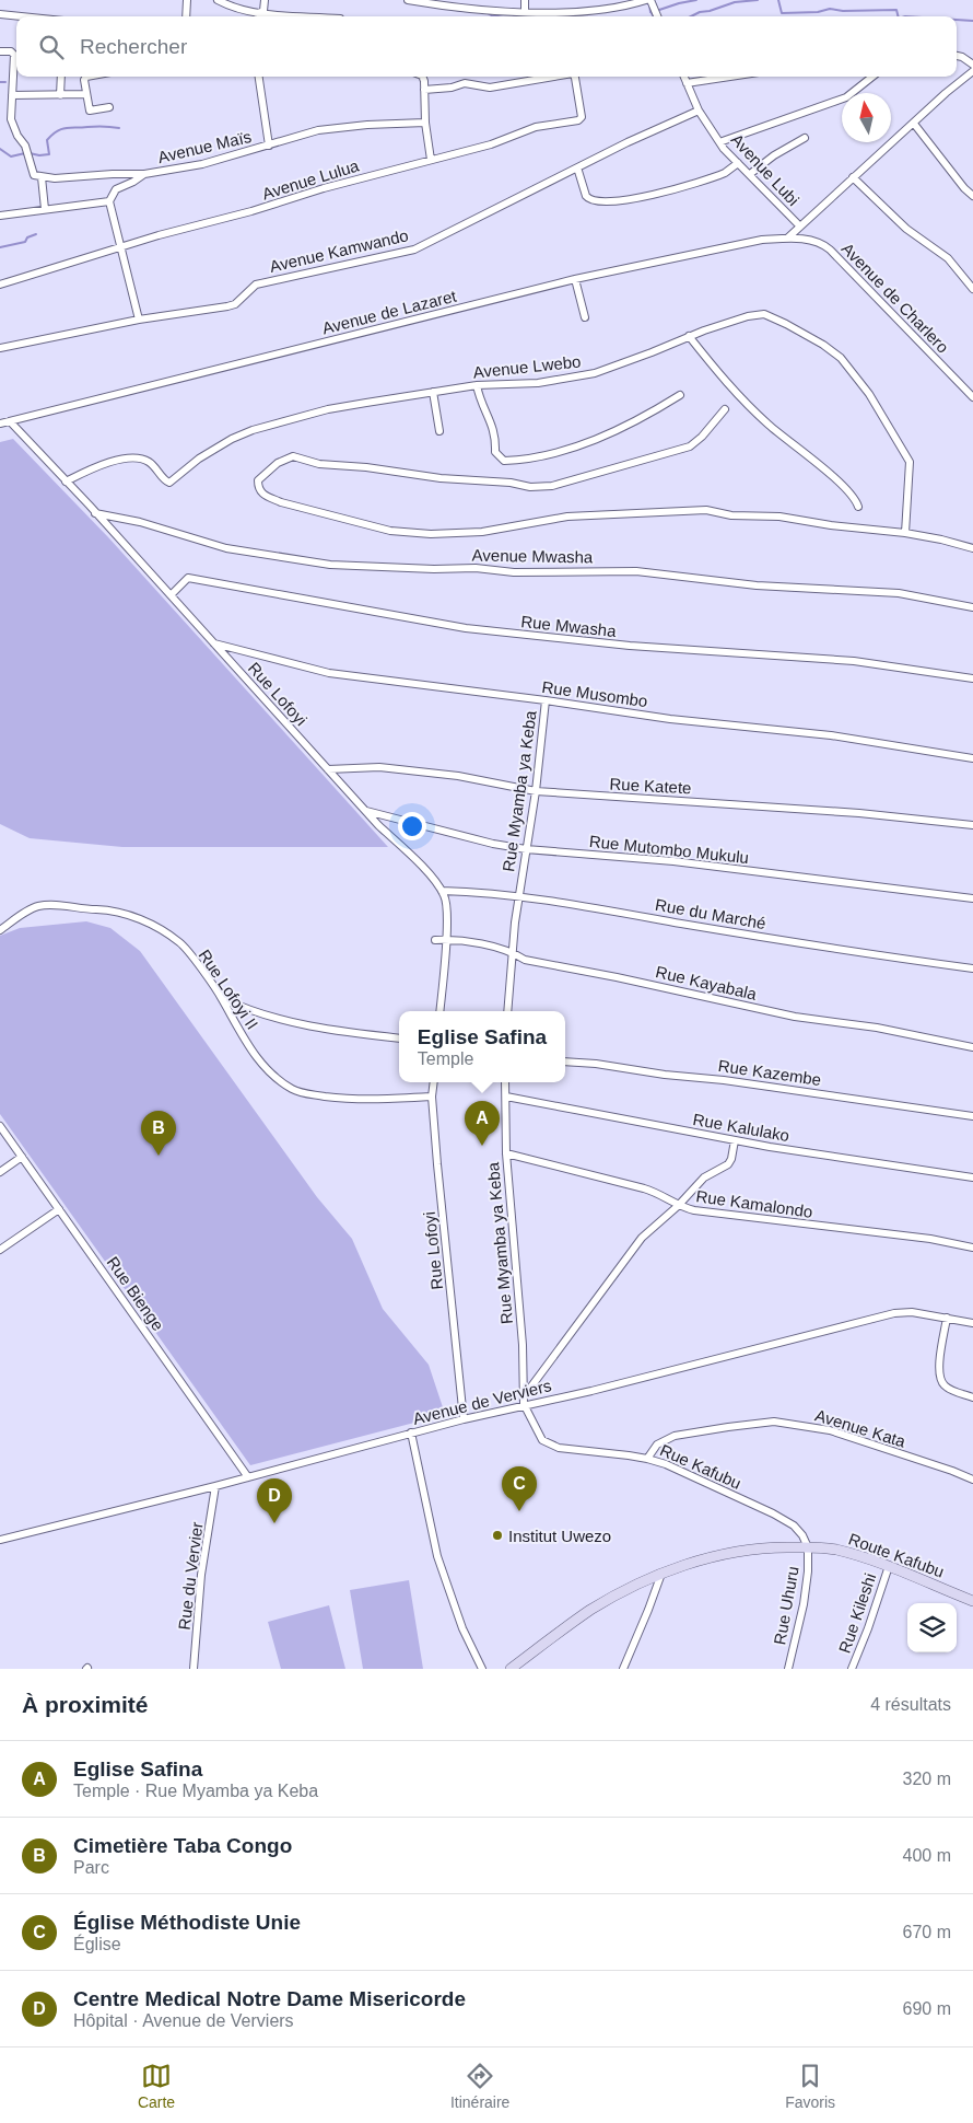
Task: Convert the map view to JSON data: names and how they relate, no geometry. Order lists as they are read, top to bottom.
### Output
{
  "streets": {
    "main road": ["Route Kafubu"],
    "street": [
      "Avenue Maïs",
      "Avenue Lubi",
      "Avenue Lulua",
      "Avenue Kamwando",
      "Avenue de Charlero",
      "Avenue de Lazaret",
      "Avenue Lwebo",
      "Avenue Mwasha",
      "Rue Mwasha",
      "Rue Lofoyi",
      "Rue Musombo",
      "Rue Katete",
      "Rue Myamba ya Keba",
      "Rue Mutombo Mukulu",
      "Rue du Marché",
      "Rue Kayabala",
      "Rue Lofoyi II",
      "Rue Kazembe",
      "Rue Kalulako",
      "Rue Kamalondo",
      "Rue Bienge",
      "Avenue de Verviers",
      "Avenue Kata",
      "Rue Kafubu",
      "Rue du Vervier",
      "Rue Uhuru",
      "Rue Kileshi"
    ]
  },
  "crossings": [
    ["Avenue Lubi", "Avenue Kamwando"],
    ["Avenue de Charlero", "Avenue de Lazaret"],
    ["Avenue de Lazaret", "Rue Lofoyi"],
    ["Avenue Lwebo", "Rue Lofoyi"],
    ["Avenue Mwasha", "Rue Lofoyi"],
    ["Rue Mwasha", "Rue Lofoyi"],
    ["Rue Lofoyi", "Rue Musombo"],
    ["Rue Lofoyi", "Rue Katete"],
    ["Rue Lofoyi", "Rue Mutombo Mukulu"],
    ["Rue Lofoyi", "Rue du Marché"],
    ["Rue Lofoyi", "Rue Lofoyi II"],
    ["Rue Lofoyi", "Avenue de Verviers"],
    ["Rue Musombo", "Rue Myamba ya Keba"],
    ["Rue Katete", "Rue Myamba ya Keba"],
    ["Rue Myamba ya Keba", "Rue Mutombo Mukulu"],
    ["Rue Myamba ya Keba", "Rue du Marché"],
    ["Rue Myamba ya Keba", "Rue Kayabala"],
    ["Rue Myamba ya Keba", "Rue Kalulako"],
    ["Rue Myamba ya Keba", "Rue Kamalondo"],
    ["Rue Myamba ya Keba", "Avenue de Verviers"],
    ["Rue Myamba ya Keba", "Rue Kafubu"],
    ["Rue Bienge", "Avenue de Verviers"],
    ["Avenue de Verviers", "Rue Kafubu"],
    ["Avenue de Verviers", "Rue du Vervier"],
    ["Avenue Kata", "Rue Kafubu"],
    ["Rue Kafubu", "Route Kafubu"],
    ["Rue Kafubu", "Rue Uhuru"],
    ["Route Kafubu", "Rue Uhuru"],
    ["Route Kafubu", "Rue Kileshi"]
  ],
  "places": ["Institut Uwezo"],
  "north": "top",
  "page": {
    "search": "Rechercher",
    "popup": ["Eglise Safina", "Temple"],
    "pins": [
      "A",
      "B",
      "C",
      "D"
    ],
    "heading": ["À proximité", "4 résultats"],
    "list": [
      {
        "mark": "A",
        "name": "Eglise Safina",
        "note": "Temple · Rue Myamba ya Keba",
        "value": "320 m"
      },
      {
        "mark": "B",
        "name": "Cimetière Taba Congo",
        "note": "Parc",
        "value": "400 m"
      },
      {
        "mark": "C",
        "name": "Église Méthodiste Unie",
        "note": "Église",
        "value": "670 m"
      },
      {
        "mark": "D",
        "name": "Centre Medical Notre Dame Misericorde",
        "note": "Hôpital · Avenue de Verviers",
        "value": "690 m"
      }
    ],
    "nav": ["Carte", "Itinéraire", "Favoris"]
  }
}
